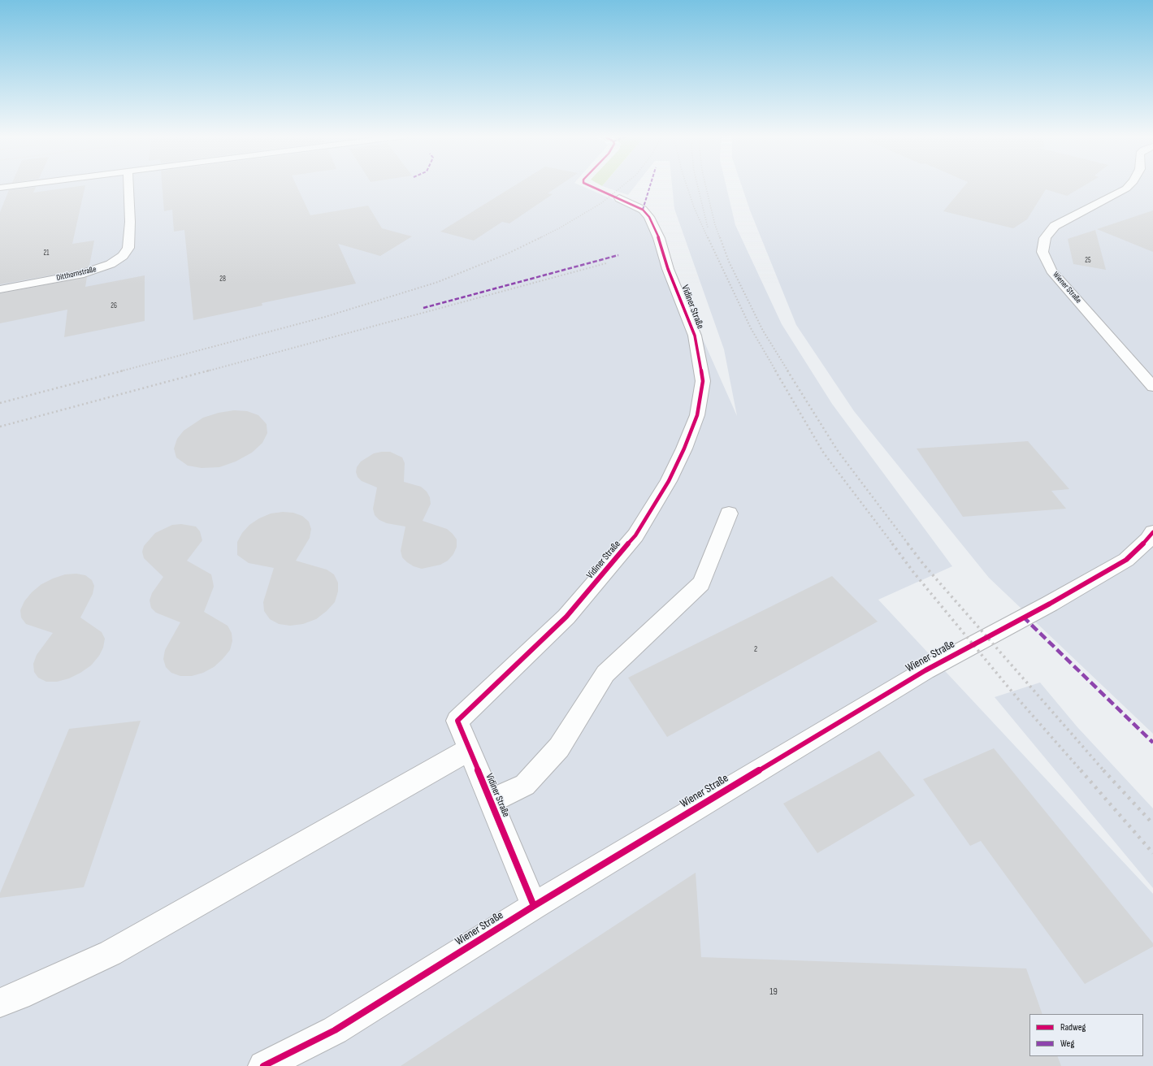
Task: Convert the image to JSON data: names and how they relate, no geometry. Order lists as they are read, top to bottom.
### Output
{
  "streets": {
    "street": ["Ditthornstraße", "Wiener Straße", "Vidiner Straße"]
  },
  "crossings": [
    ["Wiener Straße", "Vidiner Straße"]
  ],
  "house_numbers": [
    "21",
    "25",
    "28",
    "26",
    "2",
    "19"
  ],
  "legend": ["Radweg", "Weg"]
}
